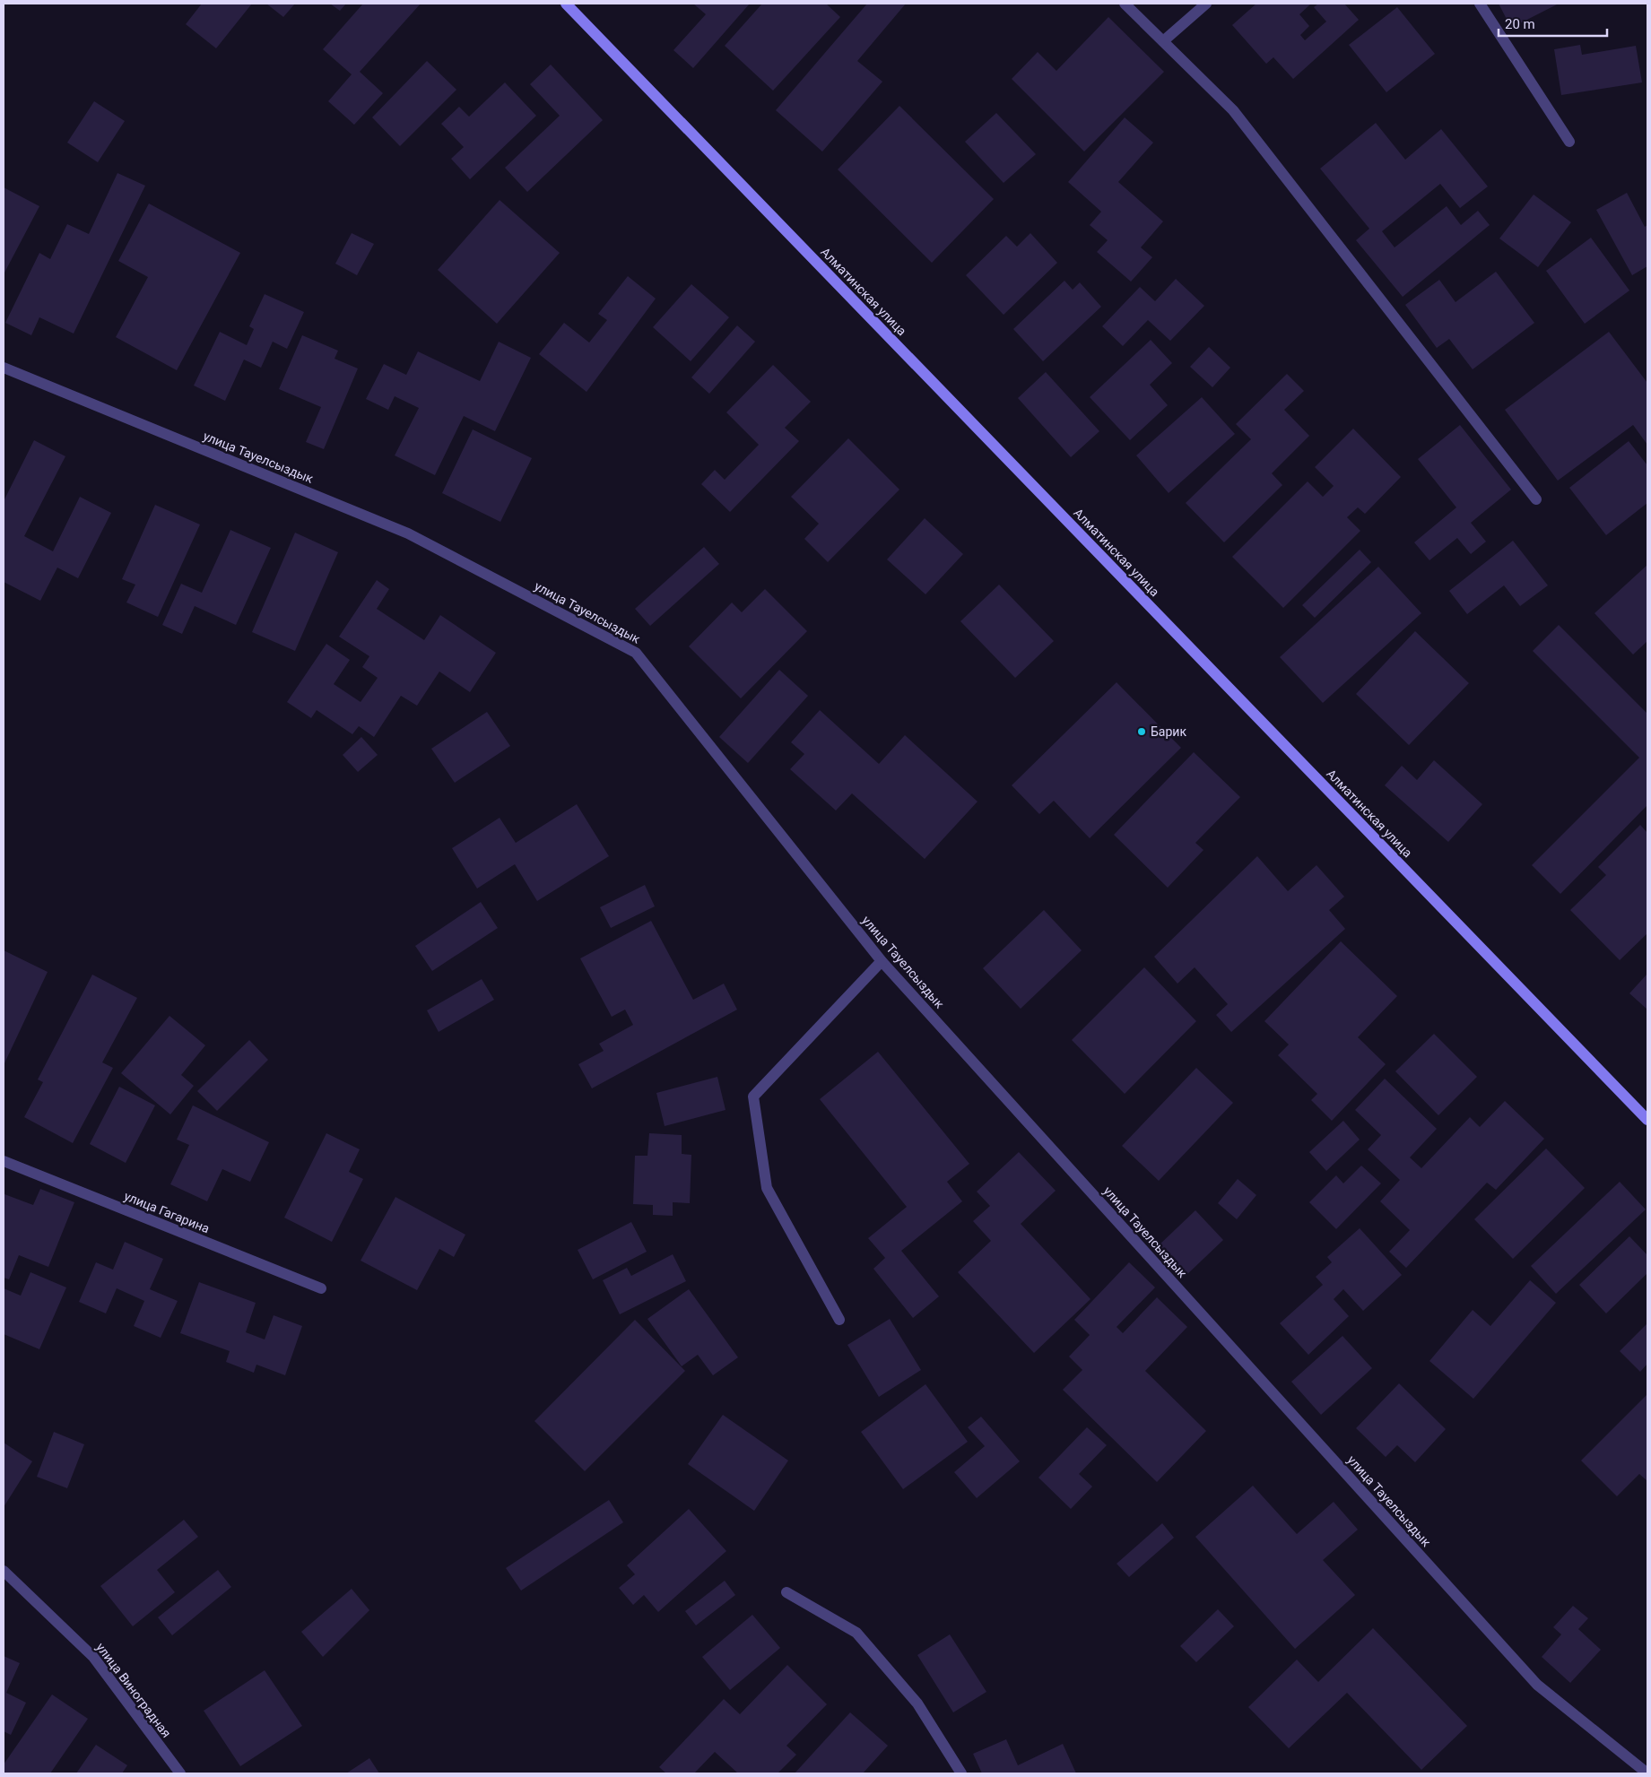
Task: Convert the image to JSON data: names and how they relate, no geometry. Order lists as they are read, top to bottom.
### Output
{
  "streets": {
    "main road": ["Алматинская улица"],
    "street": ["улица Тауелсыздык", "улица Гагарина", "улица Виноградная"]
  },
  "places": ["Барик"],
  "scale_bar": "20 m"
}
